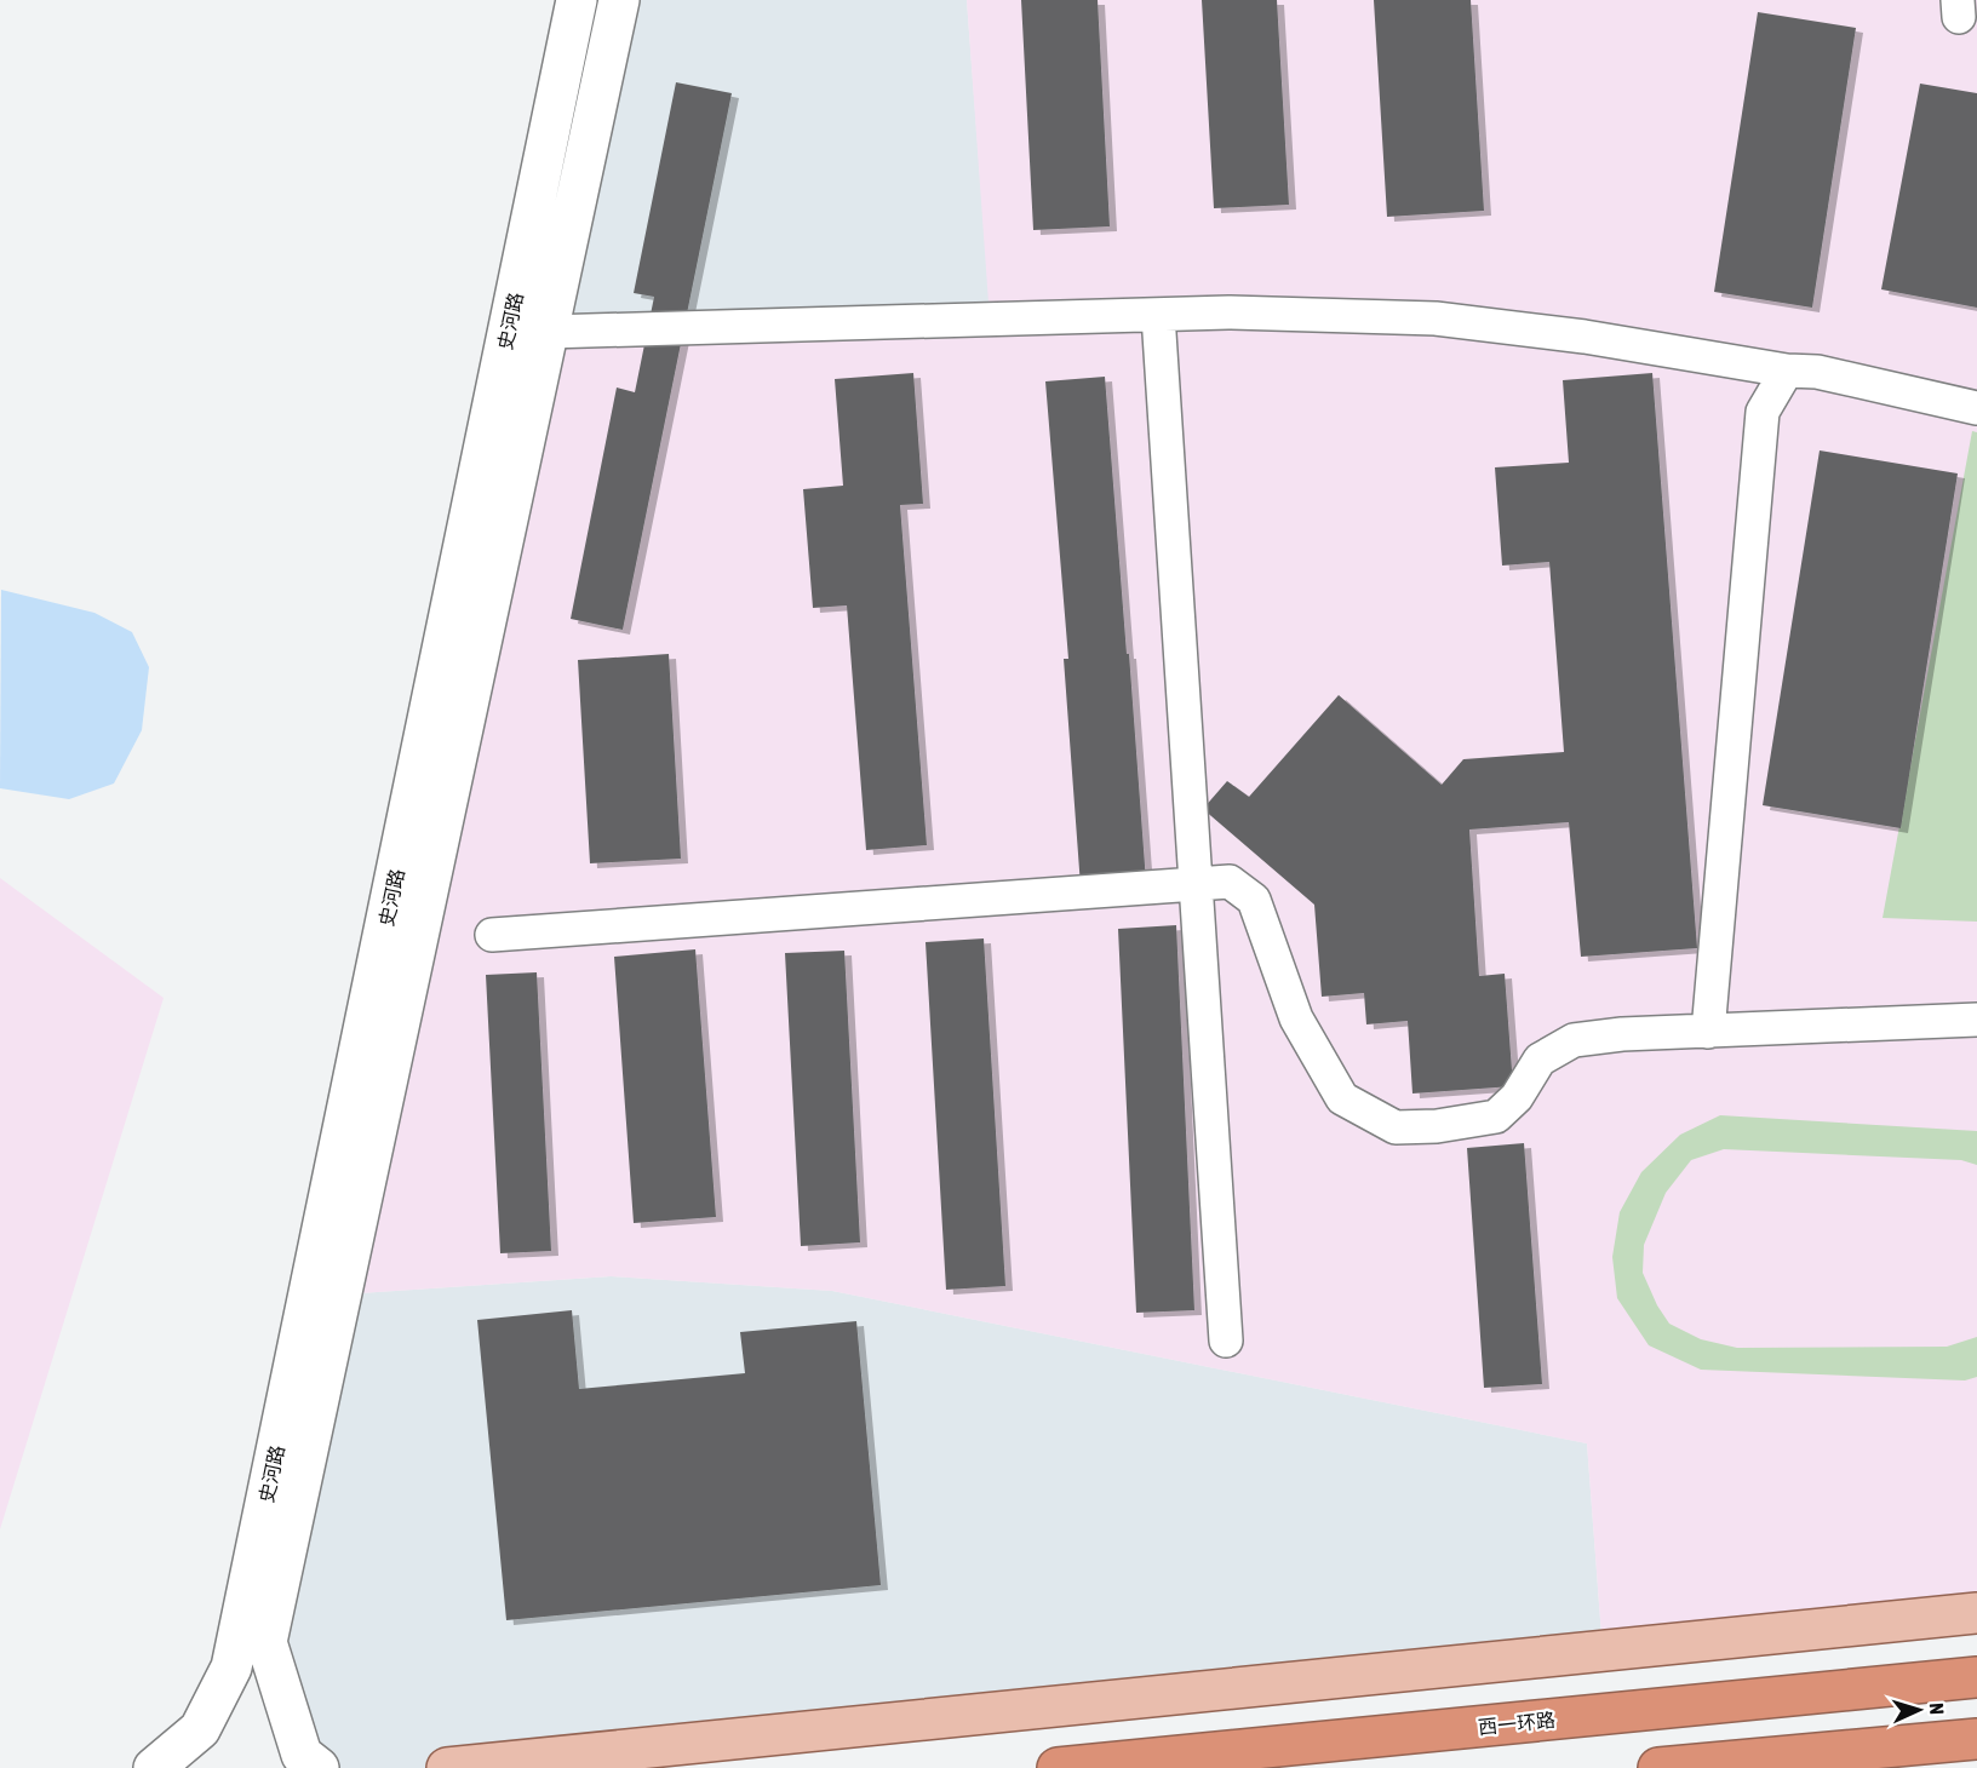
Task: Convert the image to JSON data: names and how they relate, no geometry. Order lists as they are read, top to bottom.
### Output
{
  "streets": {
    "highway": ["西一环路"],
    "main road": ["史河路"]
  },
  "north": "right"
}
